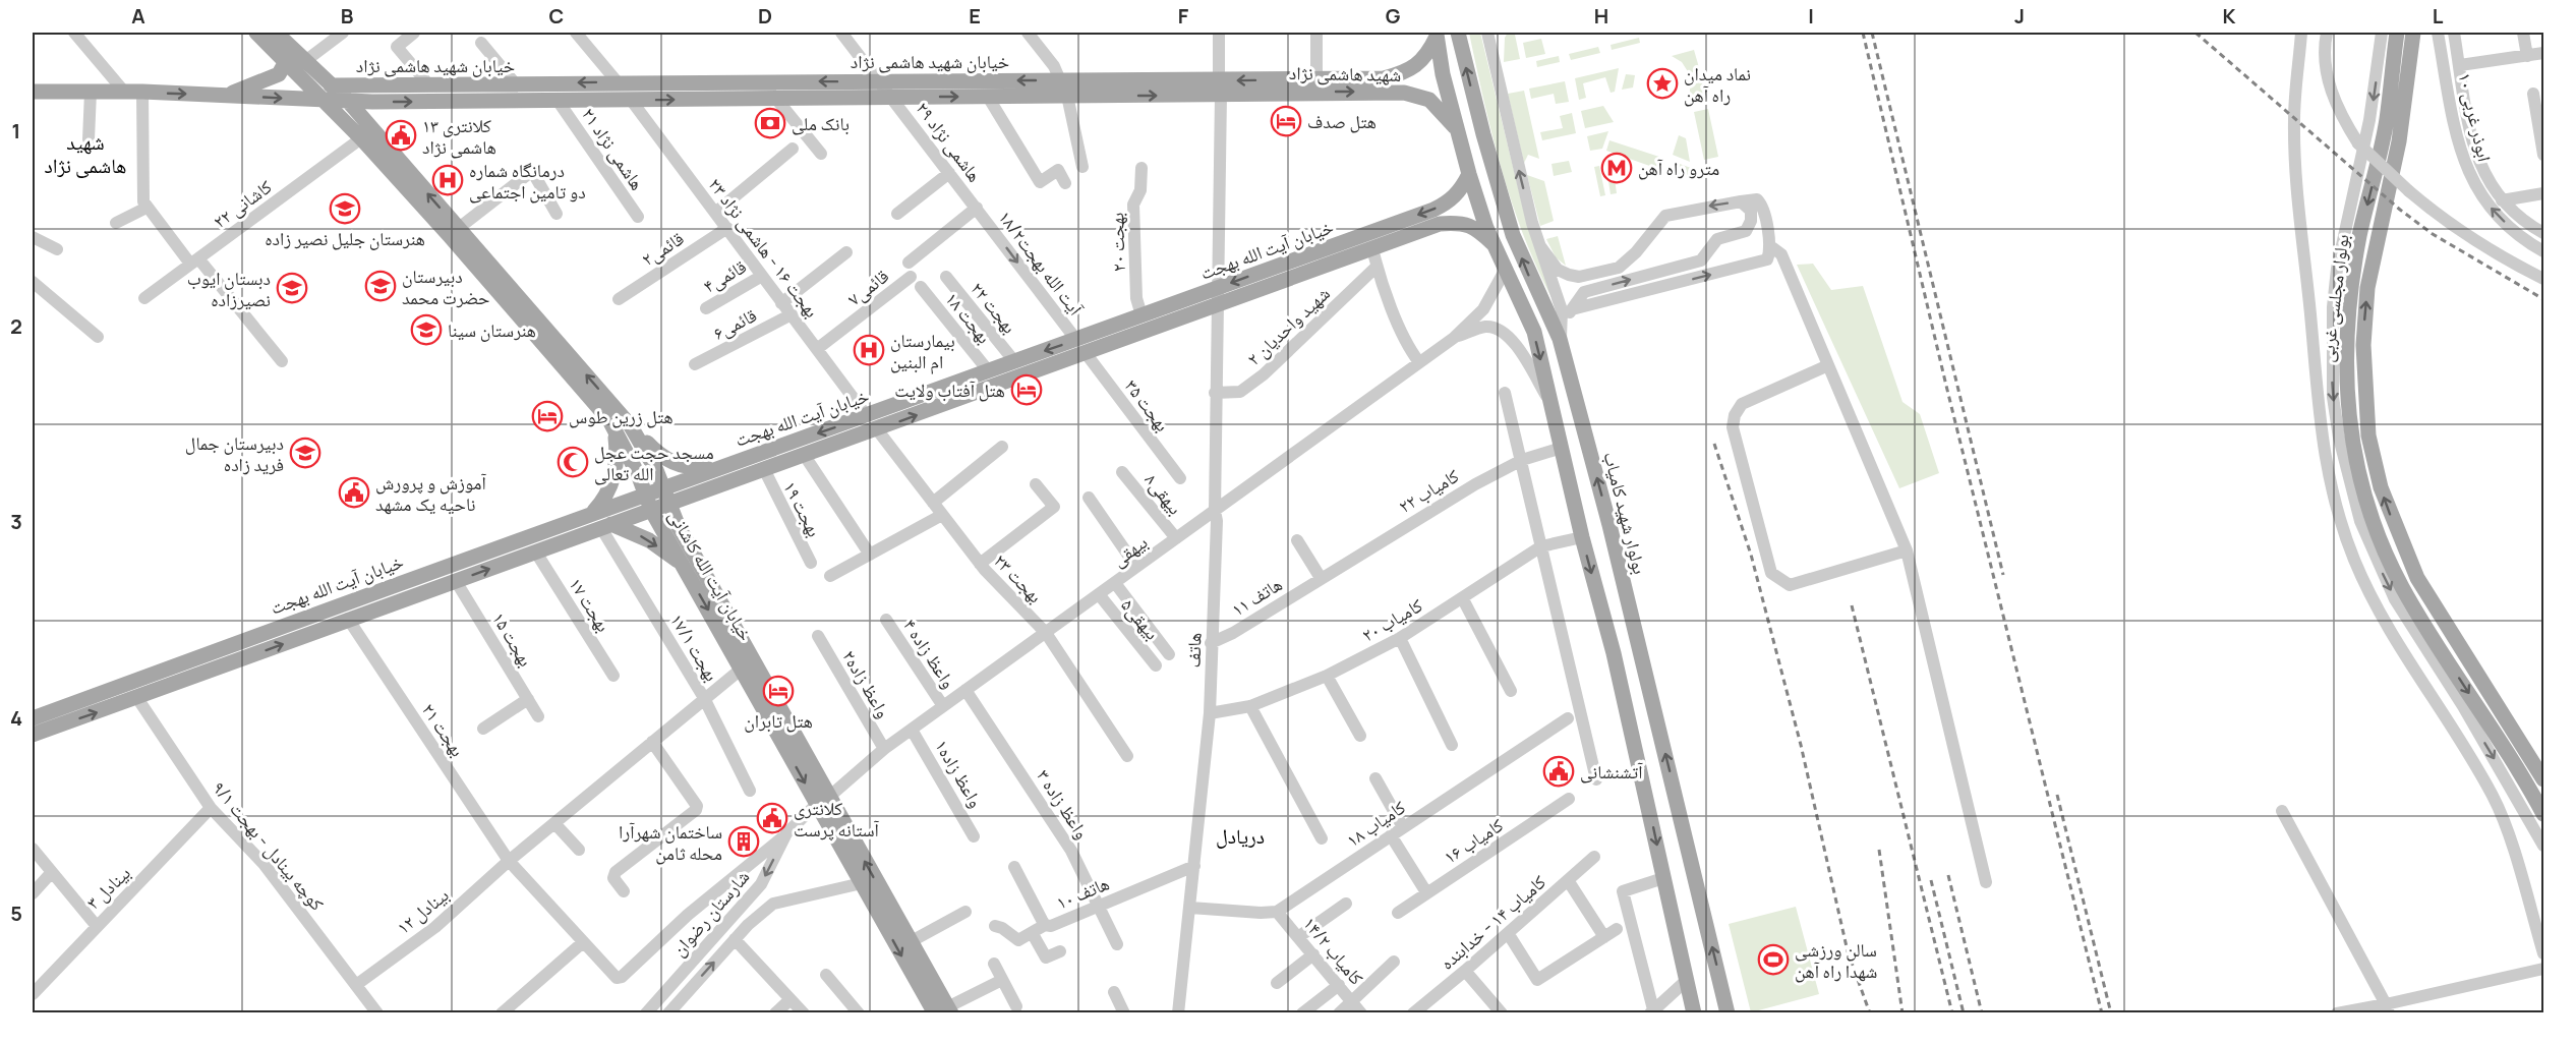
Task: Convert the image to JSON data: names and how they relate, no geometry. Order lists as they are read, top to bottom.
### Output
{
  "streets": {
    "main road": [
      "خیابان شهید هاشمی نژاد",
      "شهید هاشمی نژاد",
      "خیابان آیت الله بهجت",
      "بولوار مجلسی غربی",
      "بولوار شهید کامیاب",
      "خیابان آیت الله کاشانی"
    ],
    "street": [
      "ابوذر غربی ۱۰",
      "هاشمی نژاد ۲۹",
      "هاشمی نژاد ۲۱",
      "کاشانی ۲۲",
      "بهجت ۲۰",
      "بهجت ۱۶ - هاشمی نژاد ۲۳",
      "قائمی۲",
      "آیت الله بهجت۱۸/۲",
      "قائمی۴",
      "قائمی۷",
      "بهجت ۲۲",
      "بهجت ۱۸",
      "قائمی۶",
      "شهید واحدیان ۲",
      "بهجت ۳۵",
      "کامیاب ۲۲",
      "بیهقی۸",
      "بهجت ۱۹",
      "بیهقی",
      "بهجت ۲۳",
      "هاتف ۱۱",
      "بهجت ۱۷",
      "بیهقی۵",
      "کامیاب ۲۰",
      "بهجت ۱۵",
      "بهجت ۱۷/۱",
      "هاتف",
      "واعظ زاده ۴",
      "واعظ زاده۲",
      "بهجت ۲۱",
      "واعظ زاده۱",
      "واعظ زاده ۳",
      "کامیاب ۱۸",
      "کامیاب ۱۶",
      "کوچه بینادل - بهجت ۹/۱",
      "بینادل ۳",
      "هاتف ۱۰",
      "بینادل ۱۲",
      "شارستان رضوان",
      "کامیاب ۱۴ - خدابنده",
      "کامیاب ۱۴/۲"
    ]
  },
  "crossings": [
    ["خیابان شهید هاشمی نژاد", "شهید هاشمی نژاد"],
    ["خیابان شهید هاشمی نژاد", "هاشمی نژاد ۲۹"],
    ["خیابان شهید هاشمی نژاد", "هاشمی نژاد ۲۱"],
    ["خیابان شهید هاشمی نژاد", "بهجت ۱۶ - هاشمی نژاد ۲۳"],
    ["خیابان شهید هاشمی نژاد", "خیابان آیت الله کاشانی"],
    ["خیابان شهید هاشمی نژاد", "هاتف"],
    ["شهید هاشمی نژاد", "هاتف"],
    ["هاشمی نژاد ۲۹", "آیت الله بهجت۱۸/۲"],
    ["کاشانی ۲۲", "خیابان آیت الله کاشانی"],
    ["بهجت ۲۰", "خیابان آیت الله بهجت"],
    ["بهجت ۱۶ - هاشمی نژاد ۲۳", "قائمی۲"],
    ["بهجت ۱۶ - هاشمی نژاد ۲۳", "خیابان آیت الله بهجت"],
    ["بهجت ۱۶ - هاشمی نژاد ۲۳", "قائمی۴"],
    ["بهجت ۱۶ - هاشمی نژاد ۲۳", "قائمی۷"],
    ["بهجت ۱۶ - هاشمی نژاد ۲۳", "قائمی۶"],
    ["خیابان آیت الله بهجت", "آیت الله بهجت۱۸/۲"],
    ["خیابان آیت الله بهجت", "بهجت ۲۲"],
    ["خیابان آیت الله بهجت", "بهجت ۱۸"],
    ["خیابان آیت الله بهجت", "بهجت ۳۵"],
    ["خیابان آیت الله بهجت", "بهجت ۱۹"],
    ["خیابان آیت الله بهجت", "خیابان آیت الله کاشانی"],
    ["خیابان آیت الله بهجت", "بهجت ۲۳"],
    ["خیابان آیت الله بهجت", "بهجت ۱۷"],
    ["خیابان آیت الله بهجت", "بهجت ۱۵"],
    ["خیابان آیت الله بهجت", "بهجت ۱۷/۱"],
    ["خیابان آیت الله بهجت", "هاتف"],
    ["خیابان آیت الله بهجت", "بهجت ۲۱"],
    ["خیابان آیت الله بهجت", "کوچه بینادل - بهجت ۹/۱"],
    ["شهید واحدیان ۲", "هاتف"],
    ["کامیاب ۲۲", "هاتف ۱۱"],
    ["بیهقی۸", "بیهقی"],
    ["بیهقی", "خیابان آیت الله کاشانی"],
    ["بیهقی", "بهجت ۲۳"],
    ["بیهقی", "بیهقی۵"],
    ["بیهقی", "هاتف"],
    ["بیهقی", "واعظ زاده ۴"],
    ["بیهقی", "واعظ زاده۲"],
    ["بیهقی", "واعظ زاده۱"],
    ["بیهقی", "واعظ زاده ۳"],
    ["بیهقی", "شارستان رضوان"],
    ["خیابان آیت الله کاشانی", "بینادل ۱۲"],
    ["خیابان آیت الله کاشانی", "شارستان رضوان"],
    ["هاتف ۱۱", "هاتف"],
    ["کامیاب ۲۰", "هاتف"],
    ["بهجت ۱۷/۱", "بینادل ۱۲"],
    ["هاتف", "هاتف ۱۰"],
    ["بهجت ۲۱", "بینادل ۱۲"],
    ["بهجت ۲۱", "شارستان رضوان"],
    ["واعظ زاده ۳", "هاتف ۱۰"],
    ["کامیاب ۱۸", "کامیاب ۱۴/۲"],
    ["کوچه بینادل - بهجت ۹/۱", "بینادل ۳"],
    ["کوچه بینادل - بهجت ۹/۱", "بینادل ۱۲"]
  ],
  "one_way": ["شهید هاشمی نژاد", "آیت الله بهجت۱۸/۲"],
  "districts": ["شهید هاشمی نژاد", "دریادل"],
  "places": {
    "place": ["نماد میدان راه آهن"],
    "hotel": [
      "هتل صدف",
      "هتل آفتاب ولایت",
      "هتل زرین طوس",
      "هتل تابران"
    ],
    "bank": ["بانک ملی"],
    "public building": [
      "کلانتری ۱۳ هاشمی نژاد",
      "آموزش و پرورش ناحیه یک مشهد",
      "آتشنشانی",
      "کلانتری آستانه پرست"
    ],
    "metro station": ["مترو راه آهن"],
    "hospital": ["درمانگاه شماره دو تامین اجتماعی", "بیمارستان ام البنین"],
    "school or university": [
      "هنرستان جلیل نصیر زاده",
      "دبیرستان حضرت محمد",
      "دبستان ایوب نصیرزاده",
      "هنرستان سینا",
      "دبیرستان جمال فرید زاده"
    ],
    "mosque": ["مسجد حجت عجل الله تعالی"],
    "building": ["ساختمان شهرآرا محله ثامن"],
    "sports": ["سالن ورزشی شهدا راه آهن"]
  },
  "grid": {
    "columns": [
      "A",
      "B",
      "C",
      "D",
      "E",
      "F",
      "G",
      "H",
      "I",
      "J",
      "K",
      "L"
    ],
    "rows": [
      "1",
      "2",
      "3",
      "4",
      "5"
    ]
  }
}
